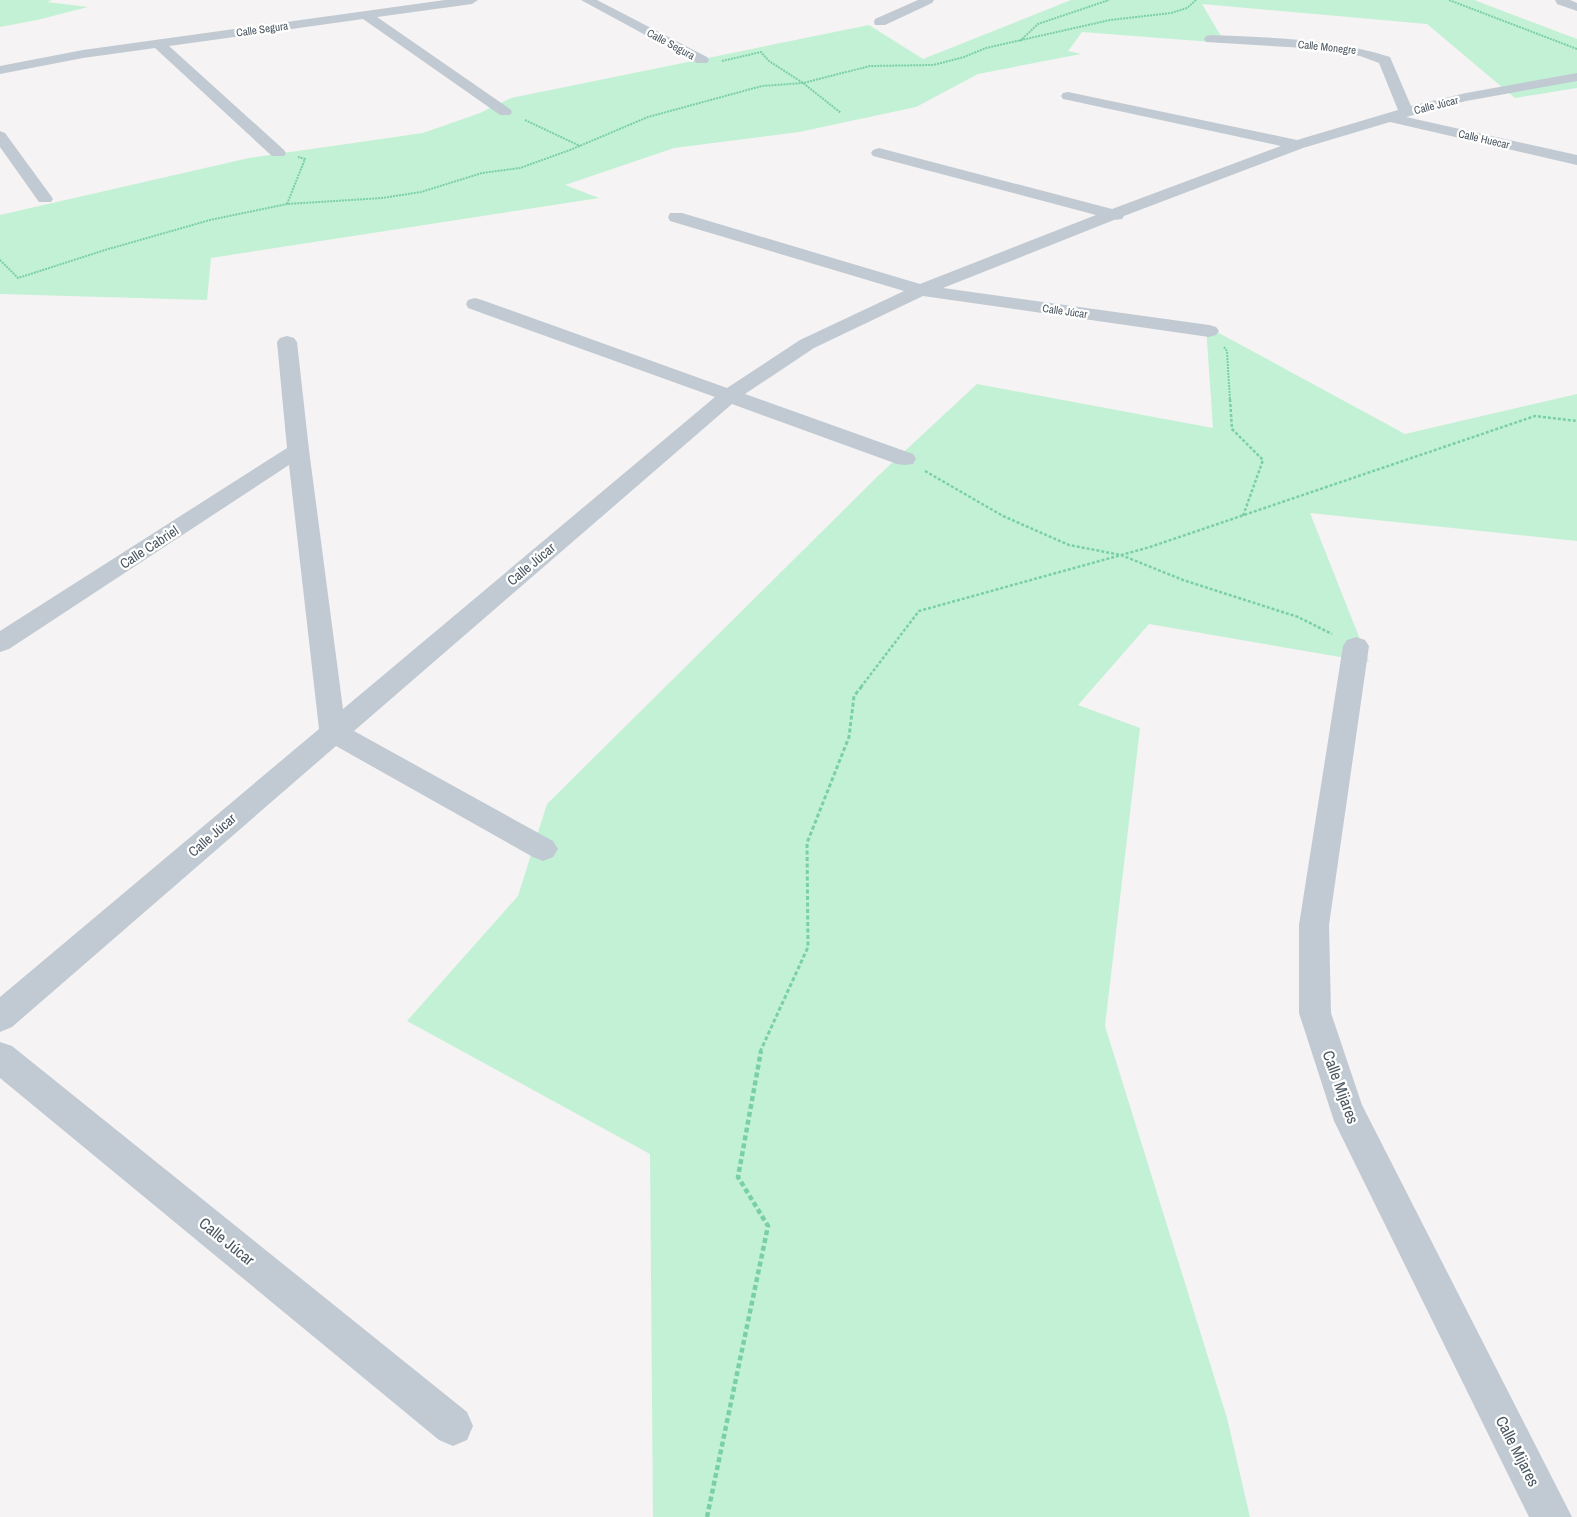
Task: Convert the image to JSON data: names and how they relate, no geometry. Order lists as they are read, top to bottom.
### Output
{
  "streets": {
    "street": [
      "Calle Segura",
      "Calle Monegre",
      "Calle Júcar",
      "Calle Huecar",
      "Calle Cabriel",
      "Calle Mijares"
    ]
  },
  "crossings": [
    ["Calle Monegre", "Calle Júcar"],
    ["Calle Monegre", "Calle Huecar"],
    ["Calle Júcar", "Calle Huecar"]
  ]
}
